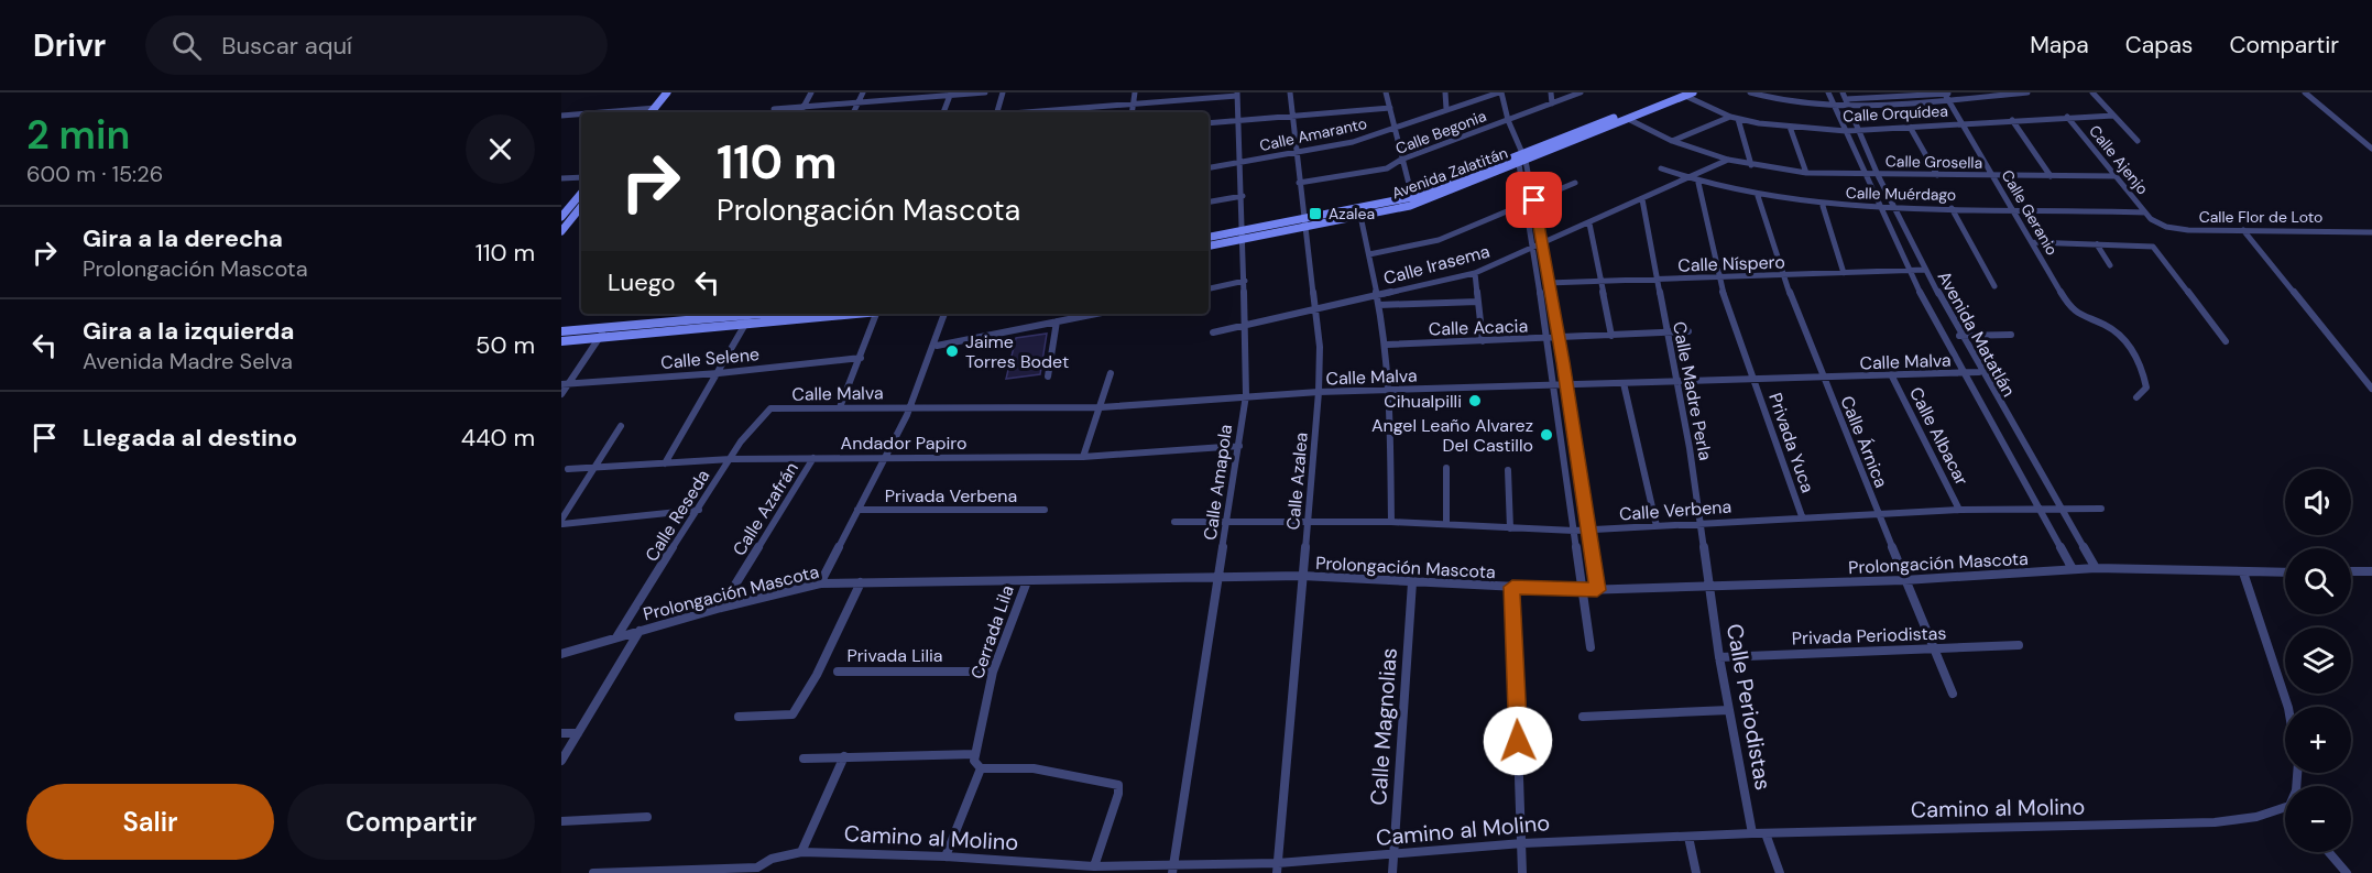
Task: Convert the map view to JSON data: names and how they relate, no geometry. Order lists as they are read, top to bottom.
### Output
{
  "streets": {
    "street": [
      "Calle Orquídea",
      "Calle Begonia",
      "Calle Amaranto",
      "Calle Ajenjo",
      "Calle Grosella",
      "Avenida Zalatitán",
      "Calle Muérdago",
      "Calle Geranio",
      "Calle Flor de Loto",
      "Calle Níspero",
      "Calle Irasema",
      "Calle Acacia",
      "Avenida Matatlán",
      "Calle Selene",
      "Calle Malva",
      "Calle Madre Perla",
      "Calle Albacar",
      "Calle Árnica",
      "Andador Papiro",
      "Privada Yuca",
      "Calle Azalea",
      "Calle Amapola",
      "Privada Verbena",
      "Calle Azafrán",
      "Calle Verbena",
      "Calle Reseda",
      "Prolongación Mascota",
      "Cerrada Lila",
      "Privada Periodistas",
      "Privada Lilia",
      "Calle Periodistas",
      "Calle Magnolias",
      "Camino al Molino"
    ]
  },
  "crossings": [
    ["Calle Orquídea", "Calle Ajenjo"],
    ["Calle Orquídea", "Avenida Zalatitán"],
    ["Calle Orquídea", "Calle Geranio"],
    ["Calle Orquídea", "Avenida Matatlán"],
    ["Calle Begonia", "Calle Azalea"],
    ["Calle Amaranto", "Calle Azalea"],
    ["Calle Amaranto", "Calle Amapola"],
    ["Calle Ajenjo", "Calle Grosella"],
    ["Calle Ajenjo", "Calle Muérdago"],
    ["Calle Ajenjo", "Calle Flor de Loto"],
    ["Calle Grosella", "Avenida Zalatitán"],
    ["Calle Grosella", "Calle Geranio"],
    ["Calle Grosella", "Calle Irasema"],
    ["Calle Grosella", "Avenida Matatlán"],
    ["Avenida Zalatitán", "Calle Azalea"],
    ["Avenida Zalatitán", "Calle Amapola"],
    ["Calle Muérdago", "Calle Geranio"],
    ["Calle Muérdago", "Calle Irasema"],
    ["Calle Muérdago", "Avenida Matatlán"],
    ["Calle Muérdago", "Calle Árnica"],
    ["Calle Muérdago", "Privada Yuca"],
    ["Calle Níspero", "Avenida Matatlán"],
    ["Calle Níspero", "Calle Madre Perla"],
    ["Calle Níspero", "Calle Árnica"],
    ["Calle Níspero", "Privada Yuca"],
    ["Calle Irasema", "Calle Madre Perla"],
    ["Calle Irasema", "Calle Azalea"],
    ["Calle Irasema", "Calle Amapola"],
    ["Calle Acacia", "Calle Madre Perla"],
    ["Avenida Matatlán", "Calle Malva"],
    ["Avenida Matatlán", "Calle Verbena"],
    ["Avenida Matatlán", "Prolongación Mascota"],
    ["Calle Malva", "Calle Madre Perla"],
    ["Calle Malva", "Calle Albacar"],
    ["Calle Malva", "Calle Árnica"],
    ["Calle Malva", "Privada Yuca"],
    ["Calle Malva", "Calle Azalea"],
    ["Calle Malva", "Calle Amapola"],
    ["Calle Malva", "Calle Reseda"],
    ["Calle Madre Perla", "Calle Verbena"],
    ["Calle Madre Perla", "Prolongación Mascota"],
    ["Calle Madre Perla", "Calle Periodistas"],
    ["Calle Albacar", "Calle Verbena"],
    ["Calle Árnica", "Calle Verbena"],
    ["Calle Árnica", "Prolongación Mascota"],
    ["Calle Árnica", "Privada Periodistas"],
    ["Andador Papiro", "Calle Amapola"],
    ["Andador Papiro", "Calle Azafrán"],
    ["Andador Papiro", "Calle Reseda"],
    ["Privada Yuca", "Calle Verbena"],
    ["Calle Azalea", "Calle Verbena"],
    ["Calle Azalea", "Prolongación Mascota"],
    ["Calle Azalea", "Camino al Molino"],
    ["Calle Amapola", "Calle Verbena"],
    ["Calle Amapola", "Prolongación Mascota"],
    ["Calle Amapola", "Camino al Molino"],
    ["Calle Azafrán", "Prolongación Mascota"],
    ["Calle Reseda", "Prolongación Mascota"],
    ["Prolongación Mascota", "Cerrada Lila"],
    ["Prolongación Mascota", "Calle Periodistas"],
    ["Prolongación Mascota", "Calle Magnolias"],
    ["Cerrada Lila", "Privada Lilia"],
    ["Privada Periodistas", "Calle Periodistas"],
    ["Calle Periodistas", "Camino al Molino"],
    ["Calle Magnolias", "Camino al Molino"]
  ],
  "places": {
    "transit": ["Azalea"],
    "other": ["Jaime Torres Bodet", "Cihualpilli", "Angel Leaño Alvarez Del Castillo"]
  },
  "page": {
    "header": "Drivr",
    "search": "Buscar aquí",
    "nav": ["Mapa", "Capas", "Compartir"],
    "heading": ["2 min", "600 m · 15:26"],
    "turn": ["110 m", "Prolongación Mascota"],
    "list": [
      {
        "name": "Gira a la derecha",
        "note": "Prolongación Mascota",
        "value": "110 m"
      },
      {
        "name": "Gira a la izquierda",
        "note": "Avenida Madre Selva",
        "value": "50 m"
      },
      {
        "name": "Llegada al destino",
        "value": "440 m"
      }
    ],
    "then": "Luego",
    "map_buttons": ["+", "−"],
    "buttons": ["Salir", "Compartir"]
  }
}
